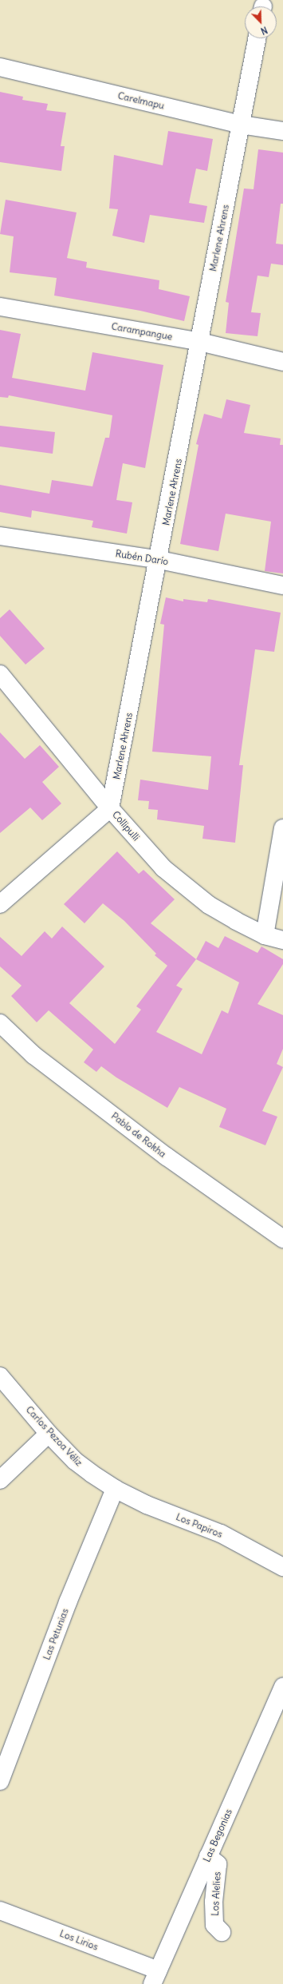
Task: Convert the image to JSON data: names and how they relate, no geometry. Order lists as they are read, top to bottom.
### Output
{
  "streets": {
    "street": [
      "Carelmapu",
      "Marlene Ahrens",
      "Carampangue",
      "Rubén Darío",
      "Collipulli",
      "Pablo de Rokha",
      "Carlos Pezoa Véliz",
      "Los Papiros",
      "Las Petunias",
      "Las Begonias",
      "Los Alelies",
      "Los Lirios"
    ]
  },
  "crossings": [
    ["Carelmapu", "Marlene Ahrens"],
    ["Marlene Ahrens", "Carampangue"],
    ["Marlene Ahrens", "Rubén Darío"],
    ["Marlene Ahrens", "Collipulli"],
    ["Carlos Pezoa Véliz", "Los Papiros"],
    ["Carlos Pezoa Véliz", "Las Petunias"],
    ["Los Papiros", "Las Petunias"],
    ["Las Begonias", "Los Alelies"],
    ["Las Begonias", "Los Lirios"]
  ],
  "north": "bottom right"
}
